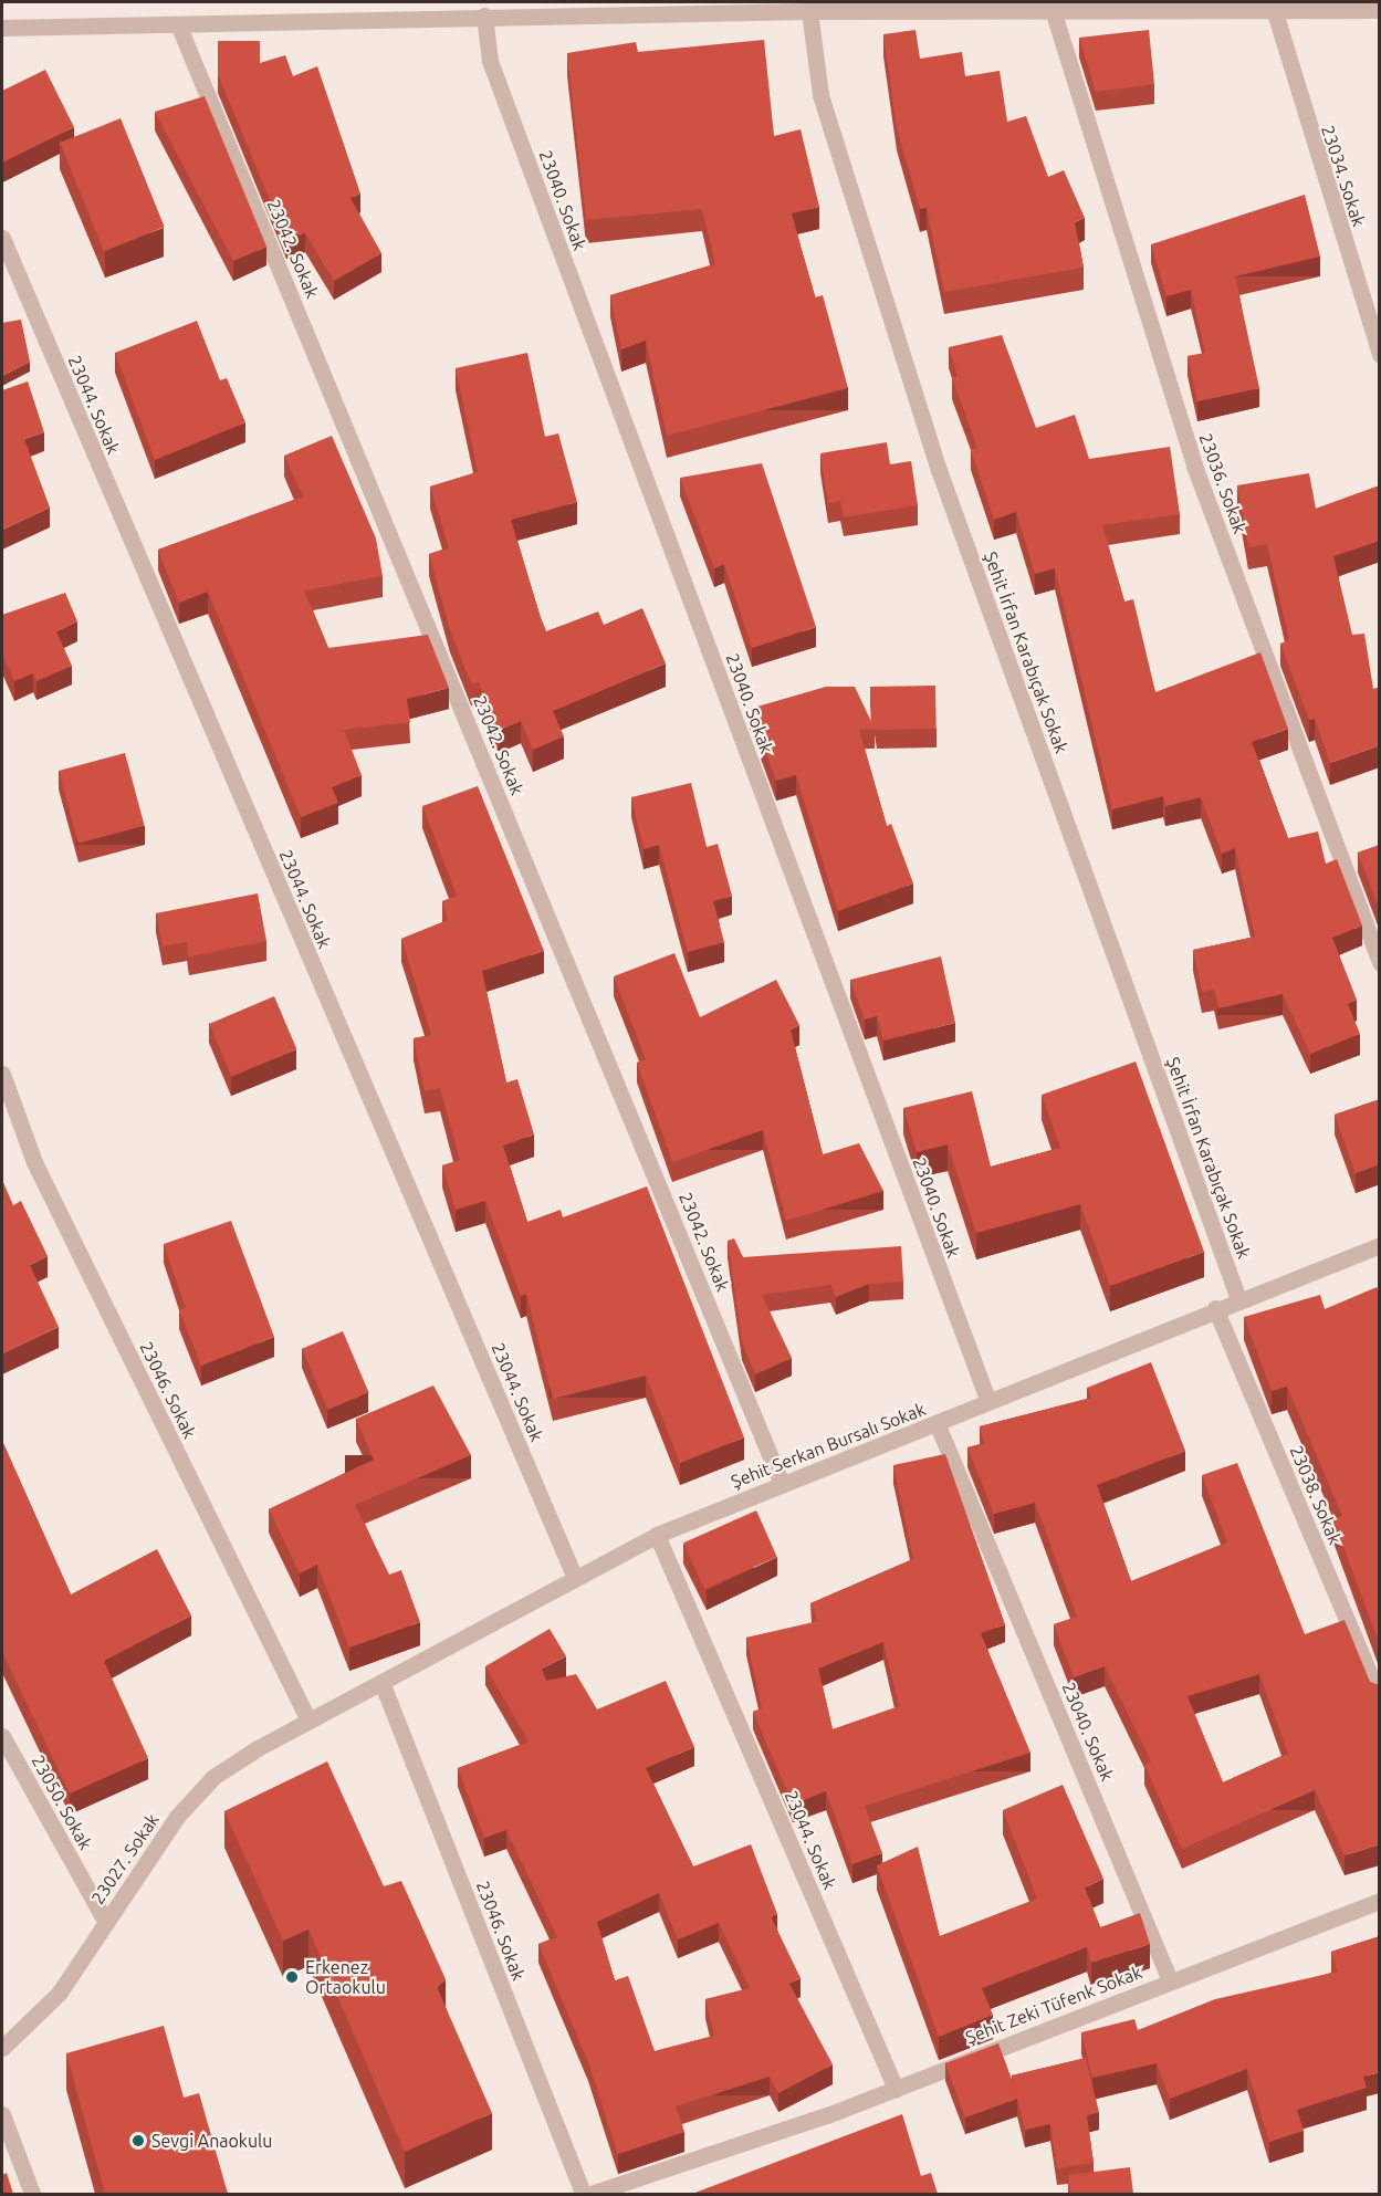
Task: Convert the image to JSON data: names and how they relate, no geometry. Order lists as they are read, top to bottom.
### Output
{
  "streets": {
    "street": [
      "23034. Sokak",
      "23040. Sokak",
      "23042. Sokak",
      "23044. Sokak",
      "23036. Sokak",
      "Şehit İrfan Karabıçak Sokak",
      "23046. Sokak",
      "Şehit Serkan Bursalı Sokak",
      "23038. Sokak",
      "23050. Sokak",
      "23027. Sokak",
      "Şehit Zeki Tüfenk Sokak"
    ]
  },
  "crossings": [
    ["23040. Sokak", "Şehit Serkan Bursalı Sokak"],
    ["23040. Sokak", "Şehit Zeki Tüfenk Sokak"],
    ["23042. Sokak", "Şehit Serkan Bursalı Sokak"],
    ["23044. Sokak", "Şehit Serkan Bursalı Sokak"],
    ["23044. Sokak", "Şehit Zeki Tüfenk Sokak"],
    ["Şehit İrfan Karabıçak Sokak", "Şehit Serkan Bursalı Sokak"],
    ["23046. Sokak", "Şehit Serkan Bursalı Sokak"],
    ["23046. Sokak", "23027. Sokak"],
    ["Şehit Serkan Bursalı Sokak", "23038. Sokak"],
    ["Şehit Serkan Bursalı Sokak", "23027. Sokak"],
    ["23050. Sokak", "23027. Sokak"]
  ],
  "places": ["Erkenez Ortaokulu", "Sevgi Anaokulu"]
}
